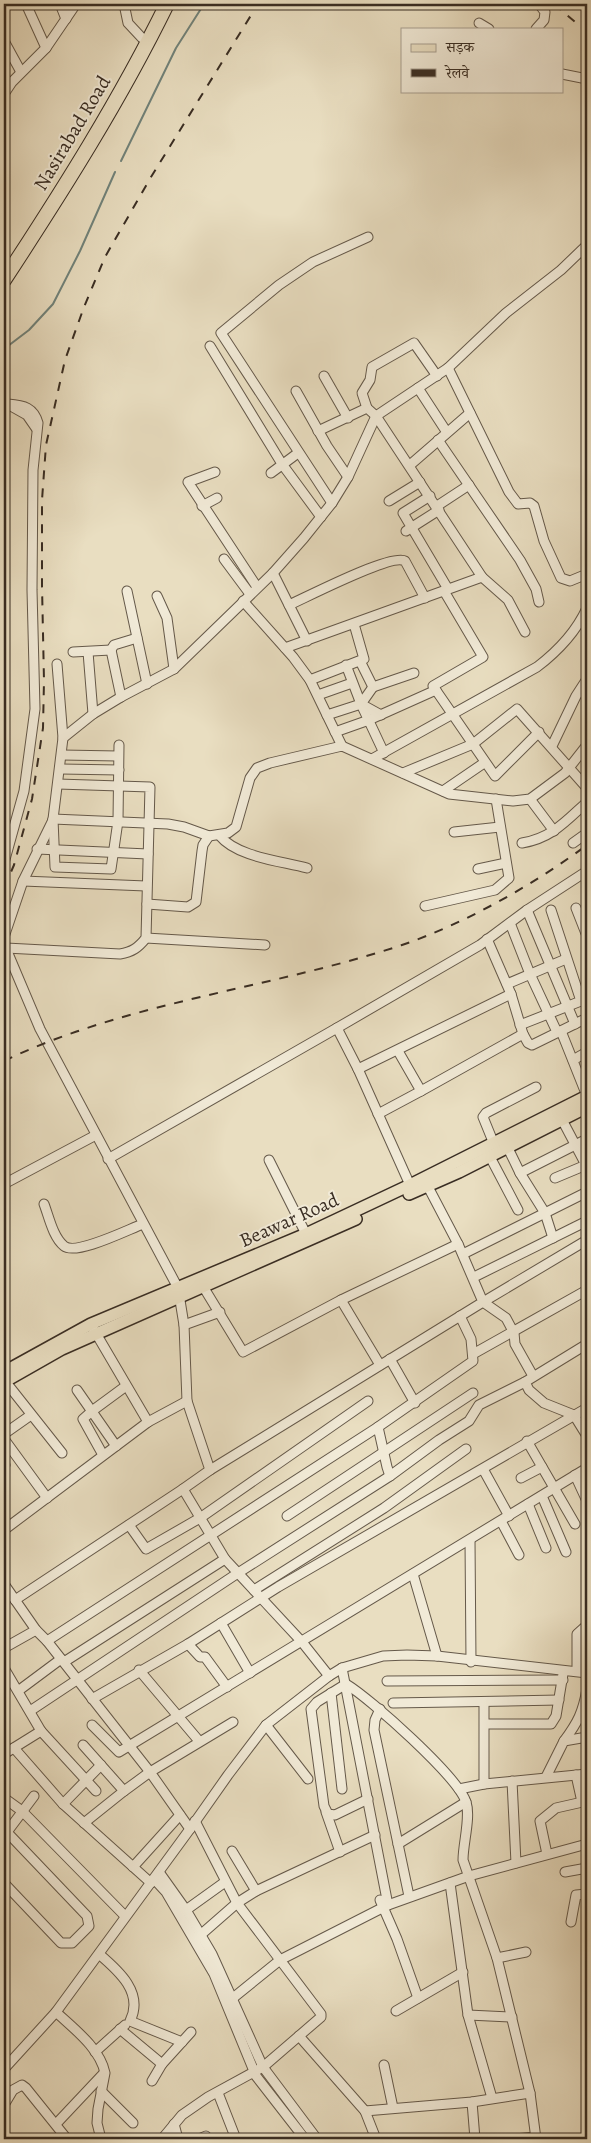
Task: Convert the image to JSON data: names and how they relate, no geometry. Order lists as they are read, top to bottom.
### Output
{
  "streets": {
    "highway": ["Nasirabad Road"],
    "main road": ["Beawar Road"]
  },
  "legend": ["सड़क", "रेलवे"]
}
